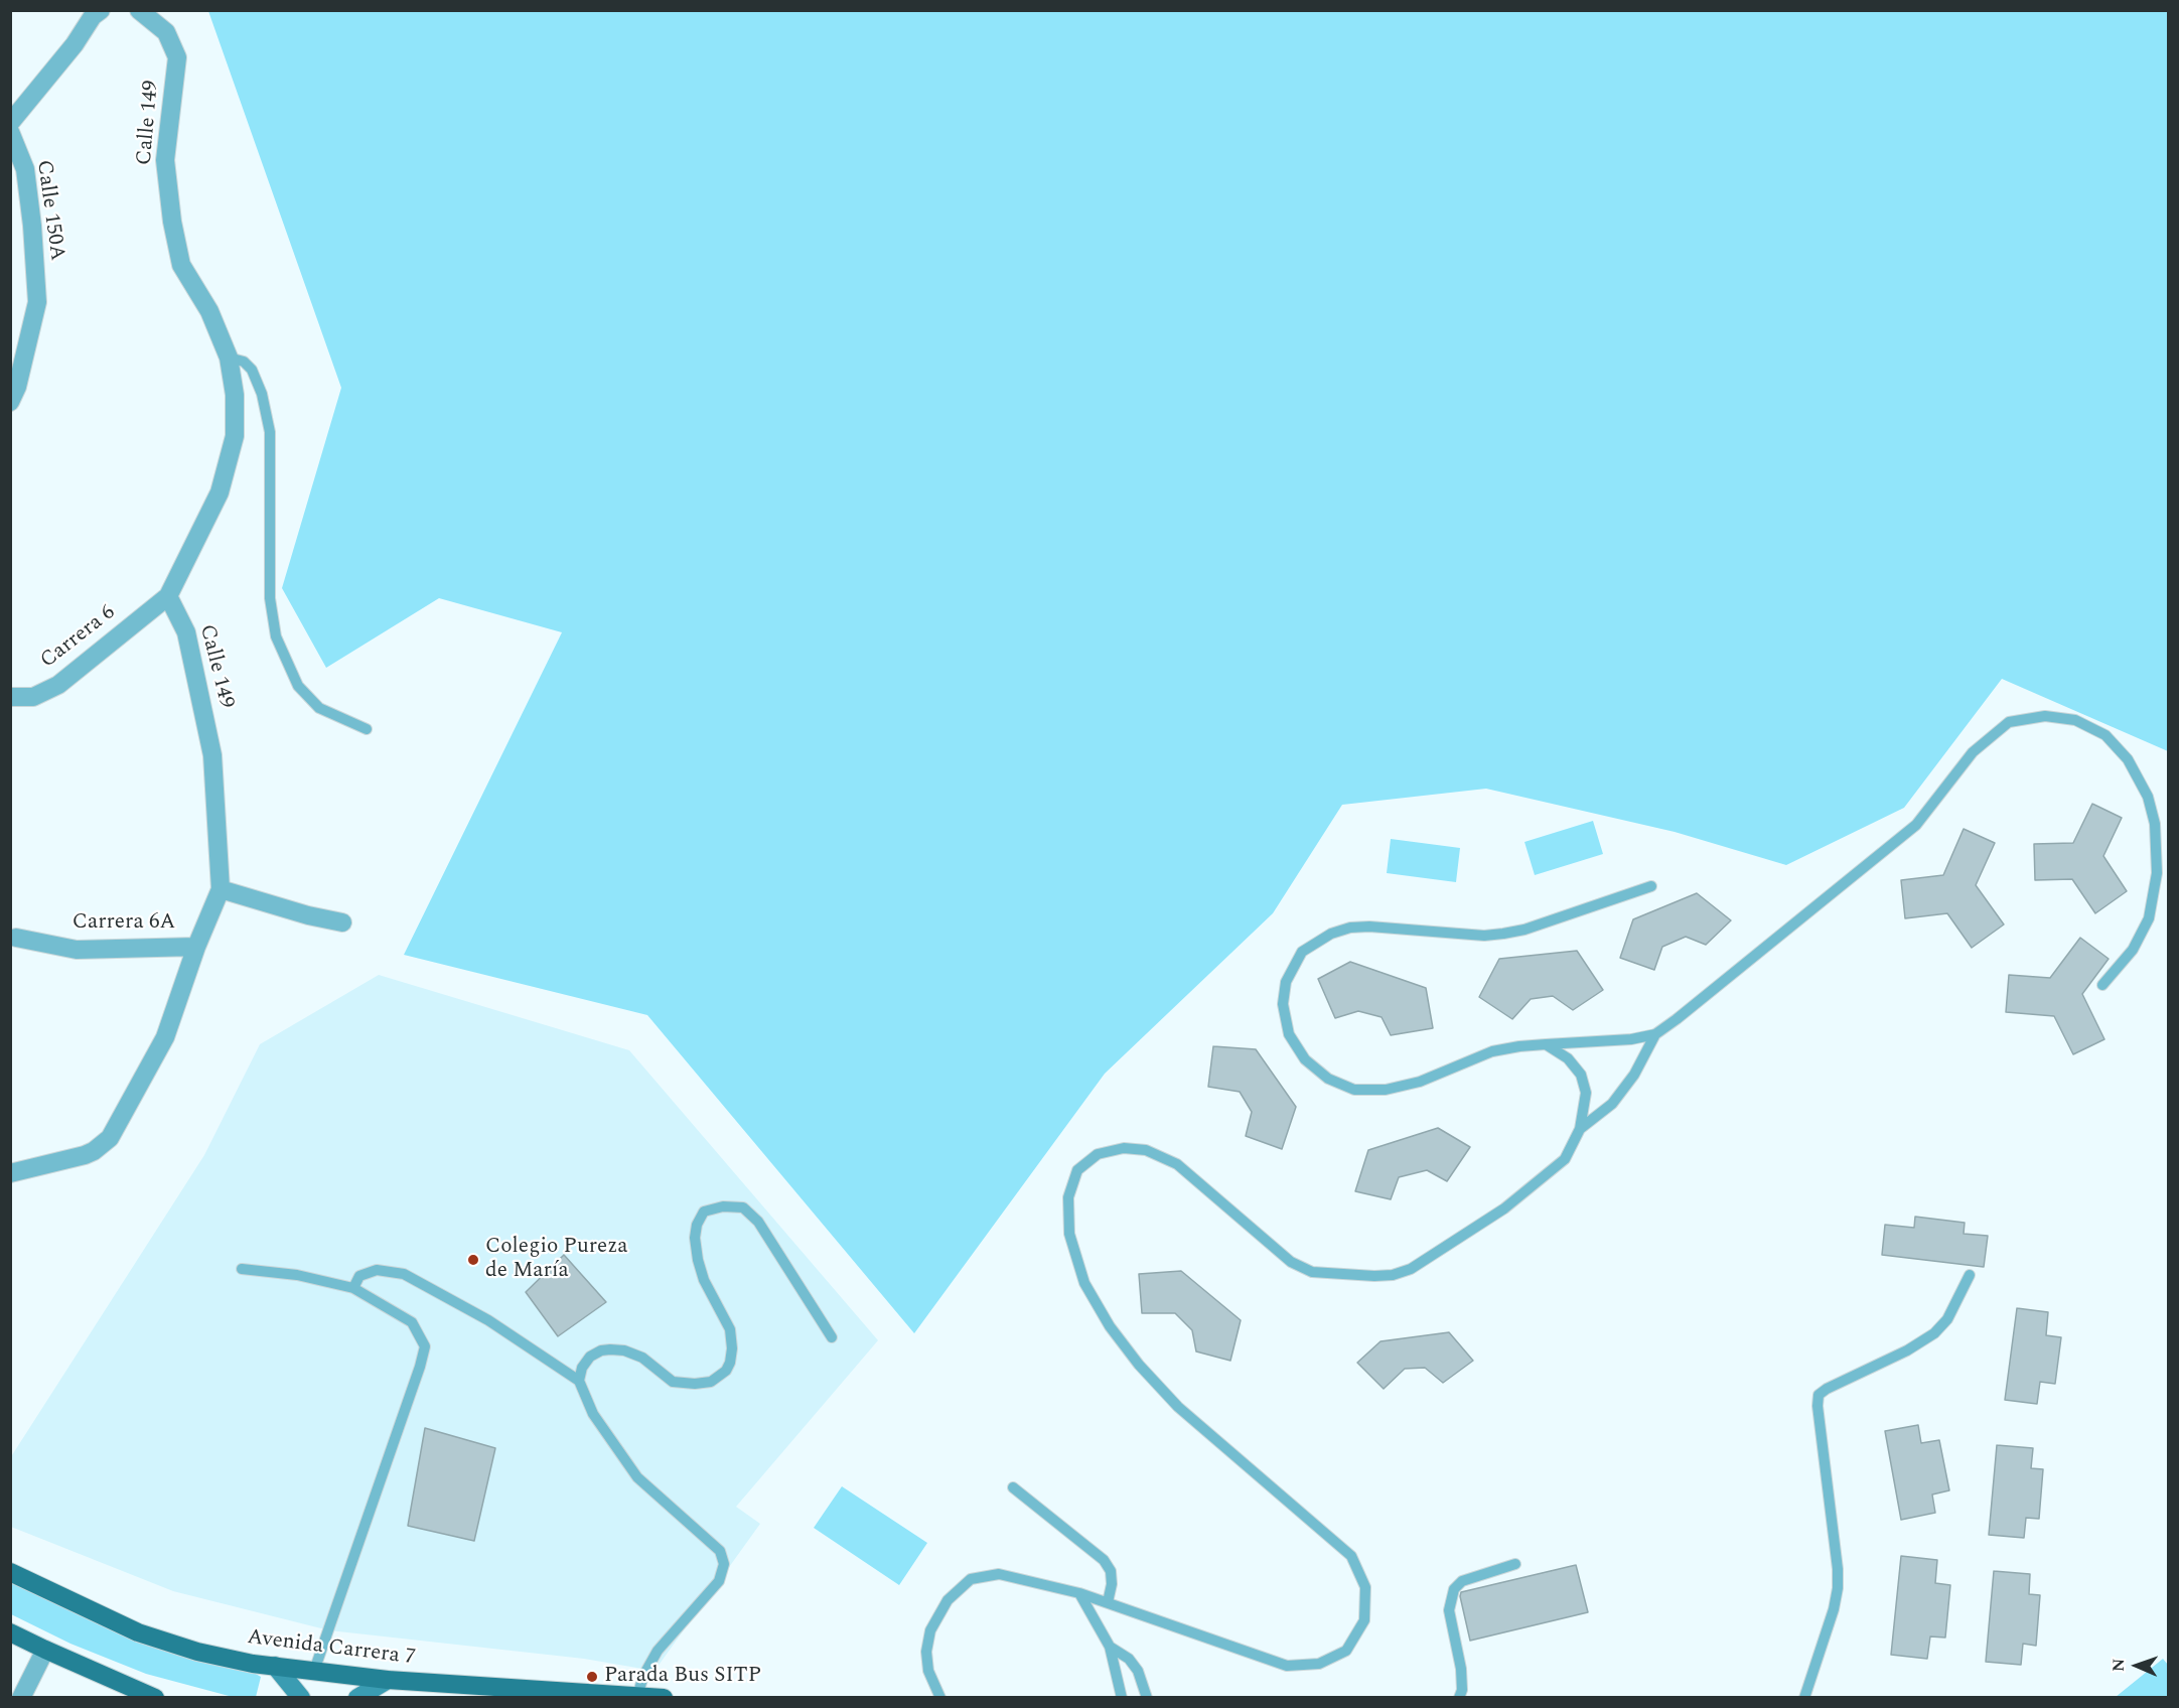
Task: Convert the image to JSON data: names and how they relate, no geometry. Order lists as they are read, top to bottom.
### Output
{
  "streets": {
    "main road": ["Avenida Carrera 7"],
    "street": [
      "Calle 149",
      "Calle 150A",
      "Carrera 6",
      "Carrera 6A"
    ]
  },
  "crossings": [
    ["Calle 149", "Carrera 6"],
    ["Calle 149", "Carrera 6A"]
  ],
  "places": ["Colegio Pureza de María", "Parada Bus SITP"],
  "north": "left"
}
